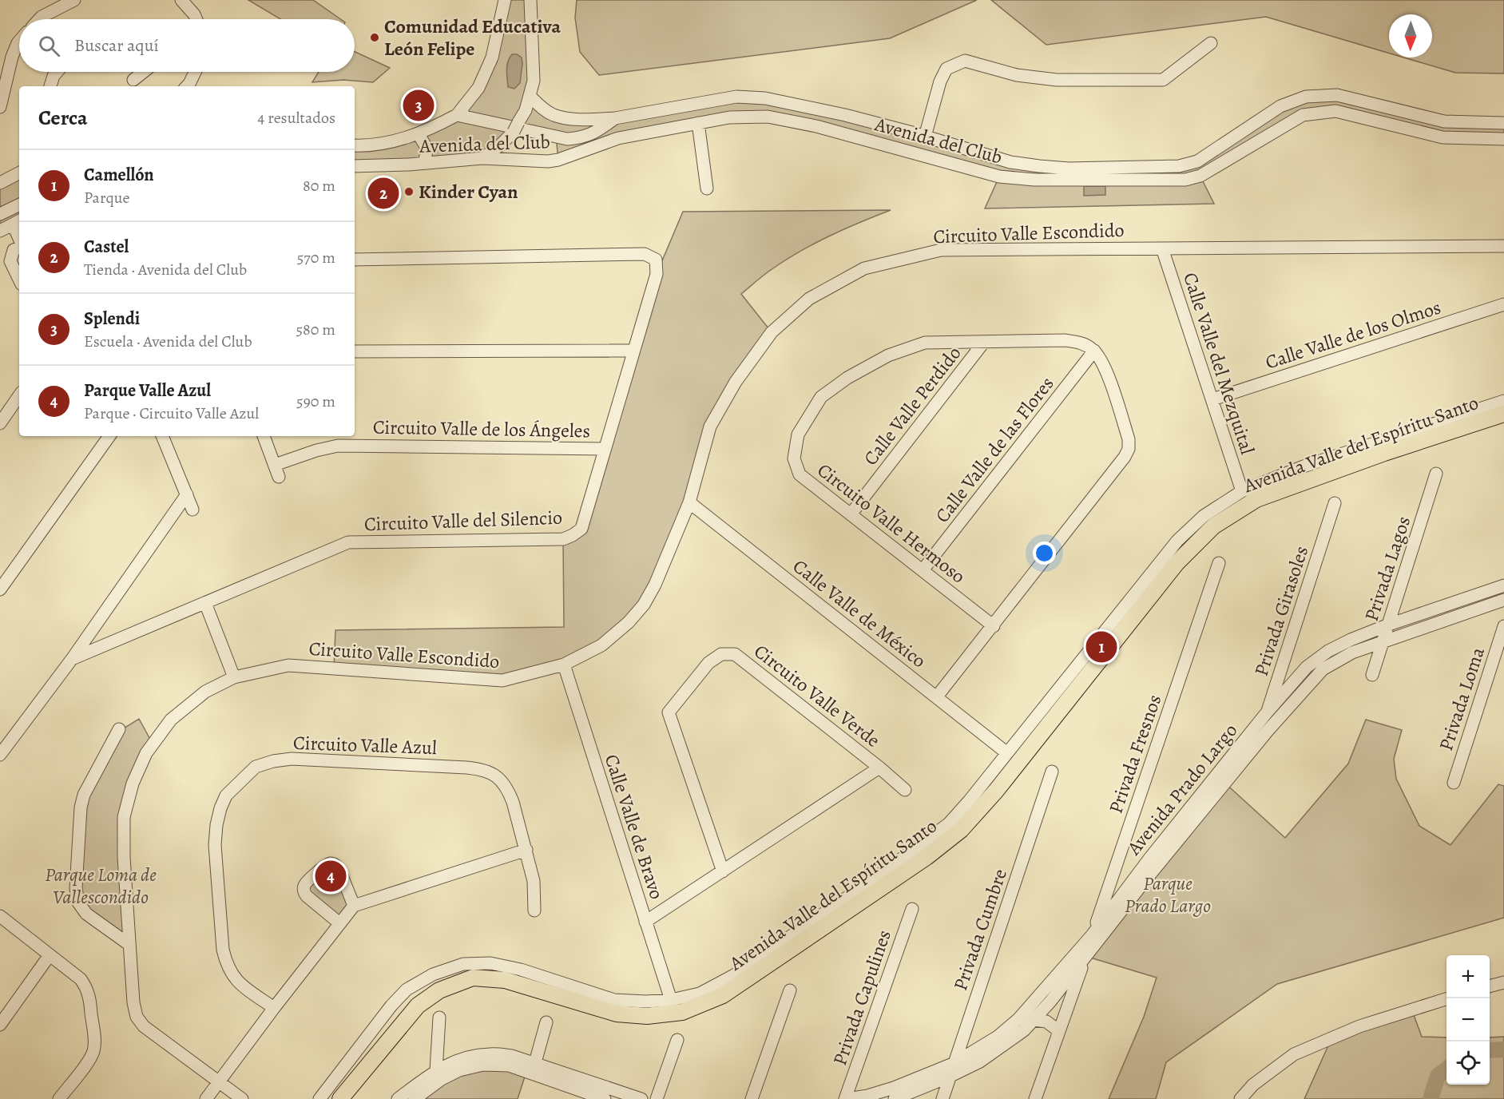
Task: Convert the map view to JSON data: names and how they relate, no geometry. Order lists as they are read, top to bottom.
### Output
{
  "streets": {
    "main road": ["Avenida Valle del Espíritu Santo"],
    "street": [
      "Avenida del Club",
      "Circuito Valle Escondido",
      "Calle Valle de los Olmos",
      "Calle Valle del Mezquital",
      "Calle Valle Perdido",
      "Circuito Valle de los Ángeles",
      "Calle Valle de las Flores",
      "Circuito Valle del Silencio",
      "Circuito Valle Hermoso",
      "Privada Lagos",
      "Privada Girasoles",
      "Calle Valle de México",
      "Circuito Valle Verde",
      "Privada Loma",
      "Circuito Valle Azul",
      "Privada Fresnos",
      "Avenida Prado Largo",
      "Calle Valle de Bravo",
      "Privada Cumbre",
      "Privada Capulines"
    ]
  },
  "crossings": [
    ["Circuito Valle Escondido", "Calle Valle del Mezquital"],
    ["Circuito Valle Escondido", "Calle Valle de México"],
    ["Circuito Valle Escondido", "Calle Valle de Bravo"],
    ["Calle Valle de los Olmos", "Calle Valle del Mezquital"],
    ["Calle Valle Perdido", "Circuito Valle Hermoso"],
    ["Circuito Valle de los Ángeles", "Circuito Valle del Silencio"],
    ["Calle Valle de las Flores", "Circuito Valle Hermoso"],
    ["Privada Lagos", "Avenida Prado Largo"],
    ["Privada Girasoles", "Avenida Prado Largo"],
    ["Circuito Valle Verde", "Calle Valle de Bravo"],
    ["Privada Fresnos", "Avenida Prado Largo"],
    ["Avenida Prado Largo", "Privada Cumbre"],
    ["Avenida Prado Largo", "Privada Capulines"]
  ],
  "parks": ["Parque Loma de Vallescondido", "Parque Prado Largo"],
  "places": ["Comunidad Educativa León Felipe", "Kinder Cyan"],
  "north": "bottom",
  "page": {
    "search": "Buscar aquí",
    "heading": ["Cerca", "4 resultados"],
    "pins": [
      "3",
      "2",
      "1",
      "4"
    ],
    "list": [
      {
        "mark": "1",
        "name": "Camellón",
        "note": "Parque",
        "value": "80 m"
      },
      {
        "mark": "2",
        "name": "Castel",
        "note": "Tienda · Avenida del Club",
        "value": "570 m"
      },
      {
        "mark": "3",
        "name": "Splendi",
        "note": "Escuela · Avenida del Club",
        "value": "580 m"
      },
      {
        "mark": "4",
        "name": "Parque Valle Azul",
        "note": "Parque · Circuito Valle Azul",
        "value": "590 m"
      }
    ],
    "map_buttons": ["+", "−"]
  }
}
